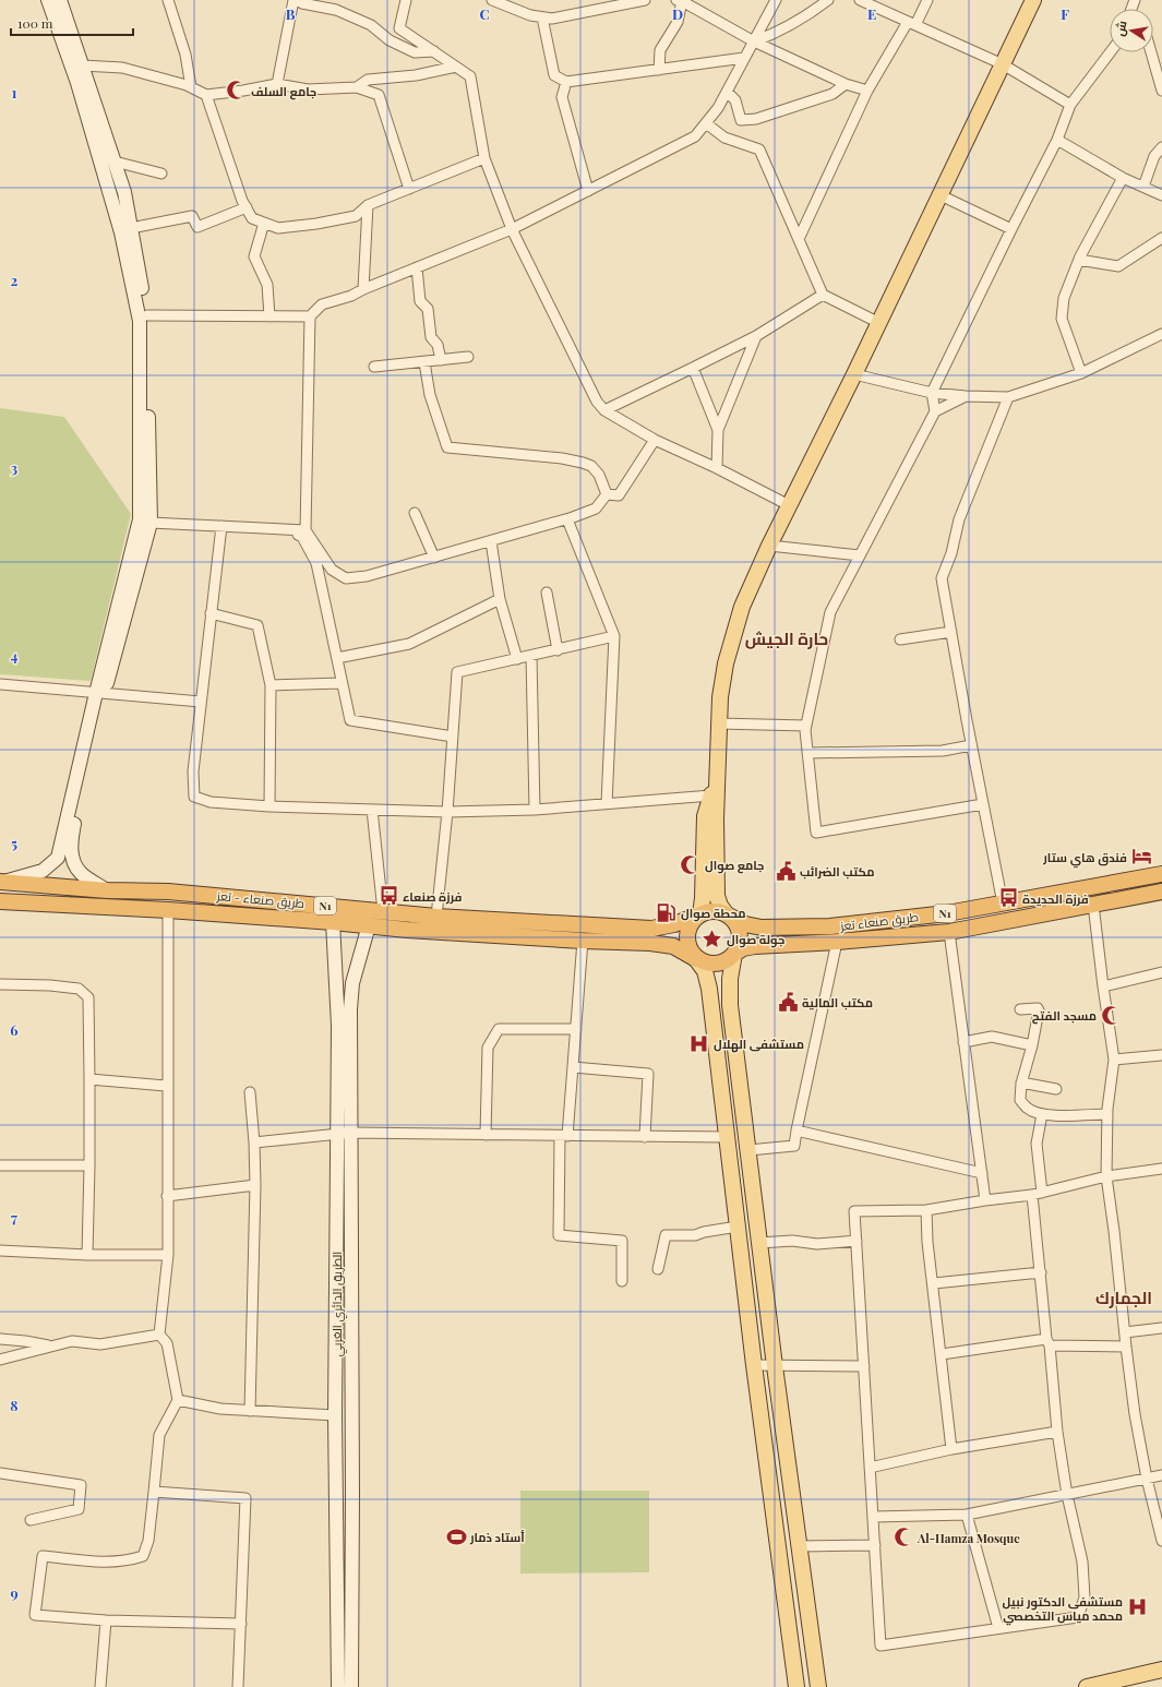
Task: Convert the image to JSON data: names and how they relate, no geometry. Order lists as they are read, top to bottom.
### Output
{
  "streets": {
    "highway": ["طريق صنعاء - تعز", "N1", "طريق صنعاء تعز"],
    "main road": ["الطريق الدائري الغربي"]
  },
  "crossings": [
    ["طريق صنعاء - تعز", "الطريق الدائري الغربي"]
  ],
  "districts": ["حارة الجيش", "الجمارك"],
  "places": {
    "mosque": [
      "جامع السلف",
      "جامع صوال",
      "مسجد الفتح",
      "Al-Hamza Mosque"
    ],
    "hotel": ["فندق هاي ستار"],
    "public building": ["مكتب الضرائب", "مكتب المالية"],
    "bus stop": ["فرزة صنعاء", "فرزة الحديدة"],
    "fuel station": ["محطة صوال"],
    "place": ["جولة صوال"],
    "hospital": ["مستشفى الهلال", "مستشفى الدكتور نبيل محمد مياس التخصصي"],
    "sports": ["أستاد ذمار"]
  },
  "scale_bar": "100 m",
  "north": "left",
  "grid": {
    "columns": [
      "B",
      "C",
      "D",
      "E",
      "F"
    ],
    "rows": [
      "1",
      "2",
      "3",
      "4",
      "5",
      "6",
      "7",
      "8",
      "9"
    ]
  }
}
